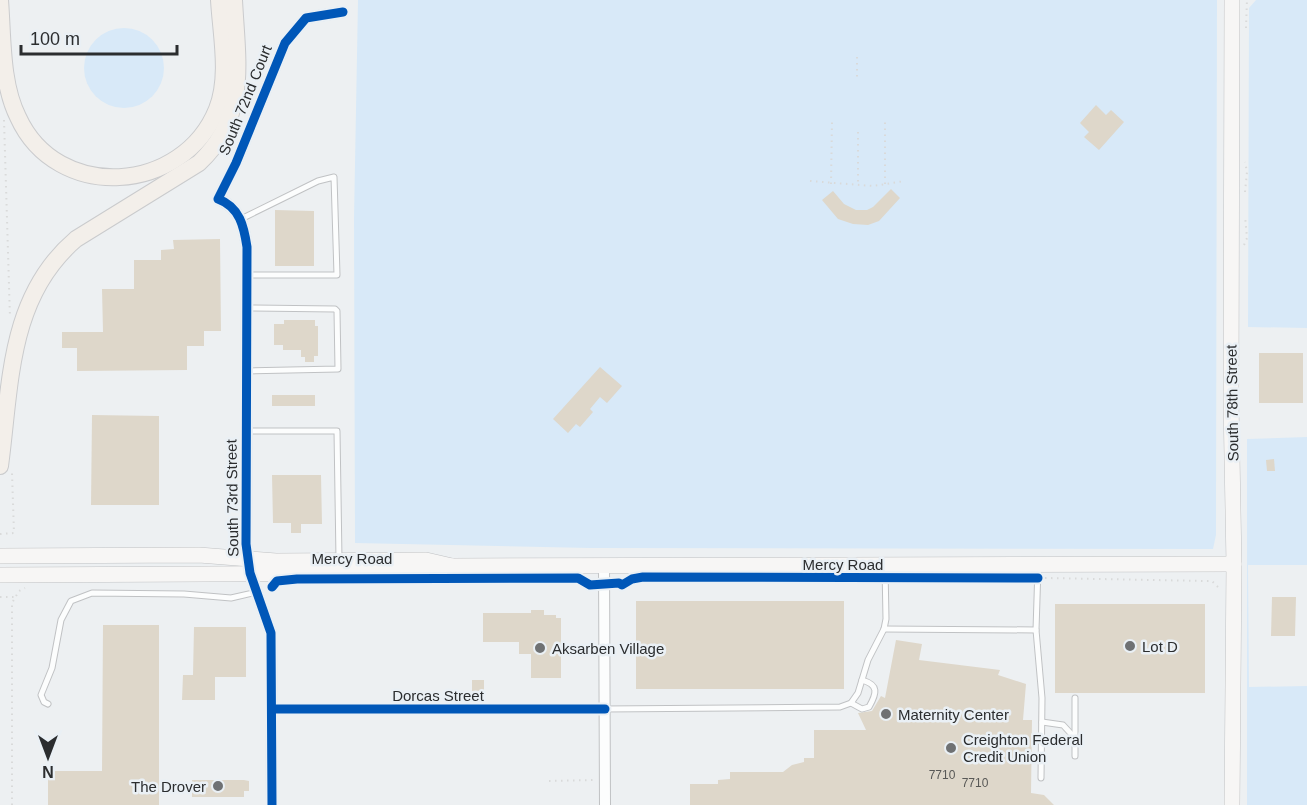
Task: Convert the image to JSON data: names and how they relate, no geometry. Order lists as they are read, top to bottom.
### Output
{
  "streets": {
    "main road": ["South 78th Street", "Mercy Road"],
    "street": ["South 72nd Court", "South 73rd Street", "Dorcas Street"]
  },
  "crossings": [
    ["South 72nd Court", "South 73rd Street"],
    ["South 78th Street", "Mercy Road"],
    ["South 73rd Street", "Mercy Road"],
    ["South 73rd Street", "Dorcas Street"]
  ],
  "places": [
    "Lot D",
    "Aksarben Village",
    "Maternity Center",
    "Creighton Federal Credit Union",
    "The Drover"
  ],
  "house_numbers": ["7710", "7710"],
  "scale_bar": "100 m",
  "north": "bottom"
}
